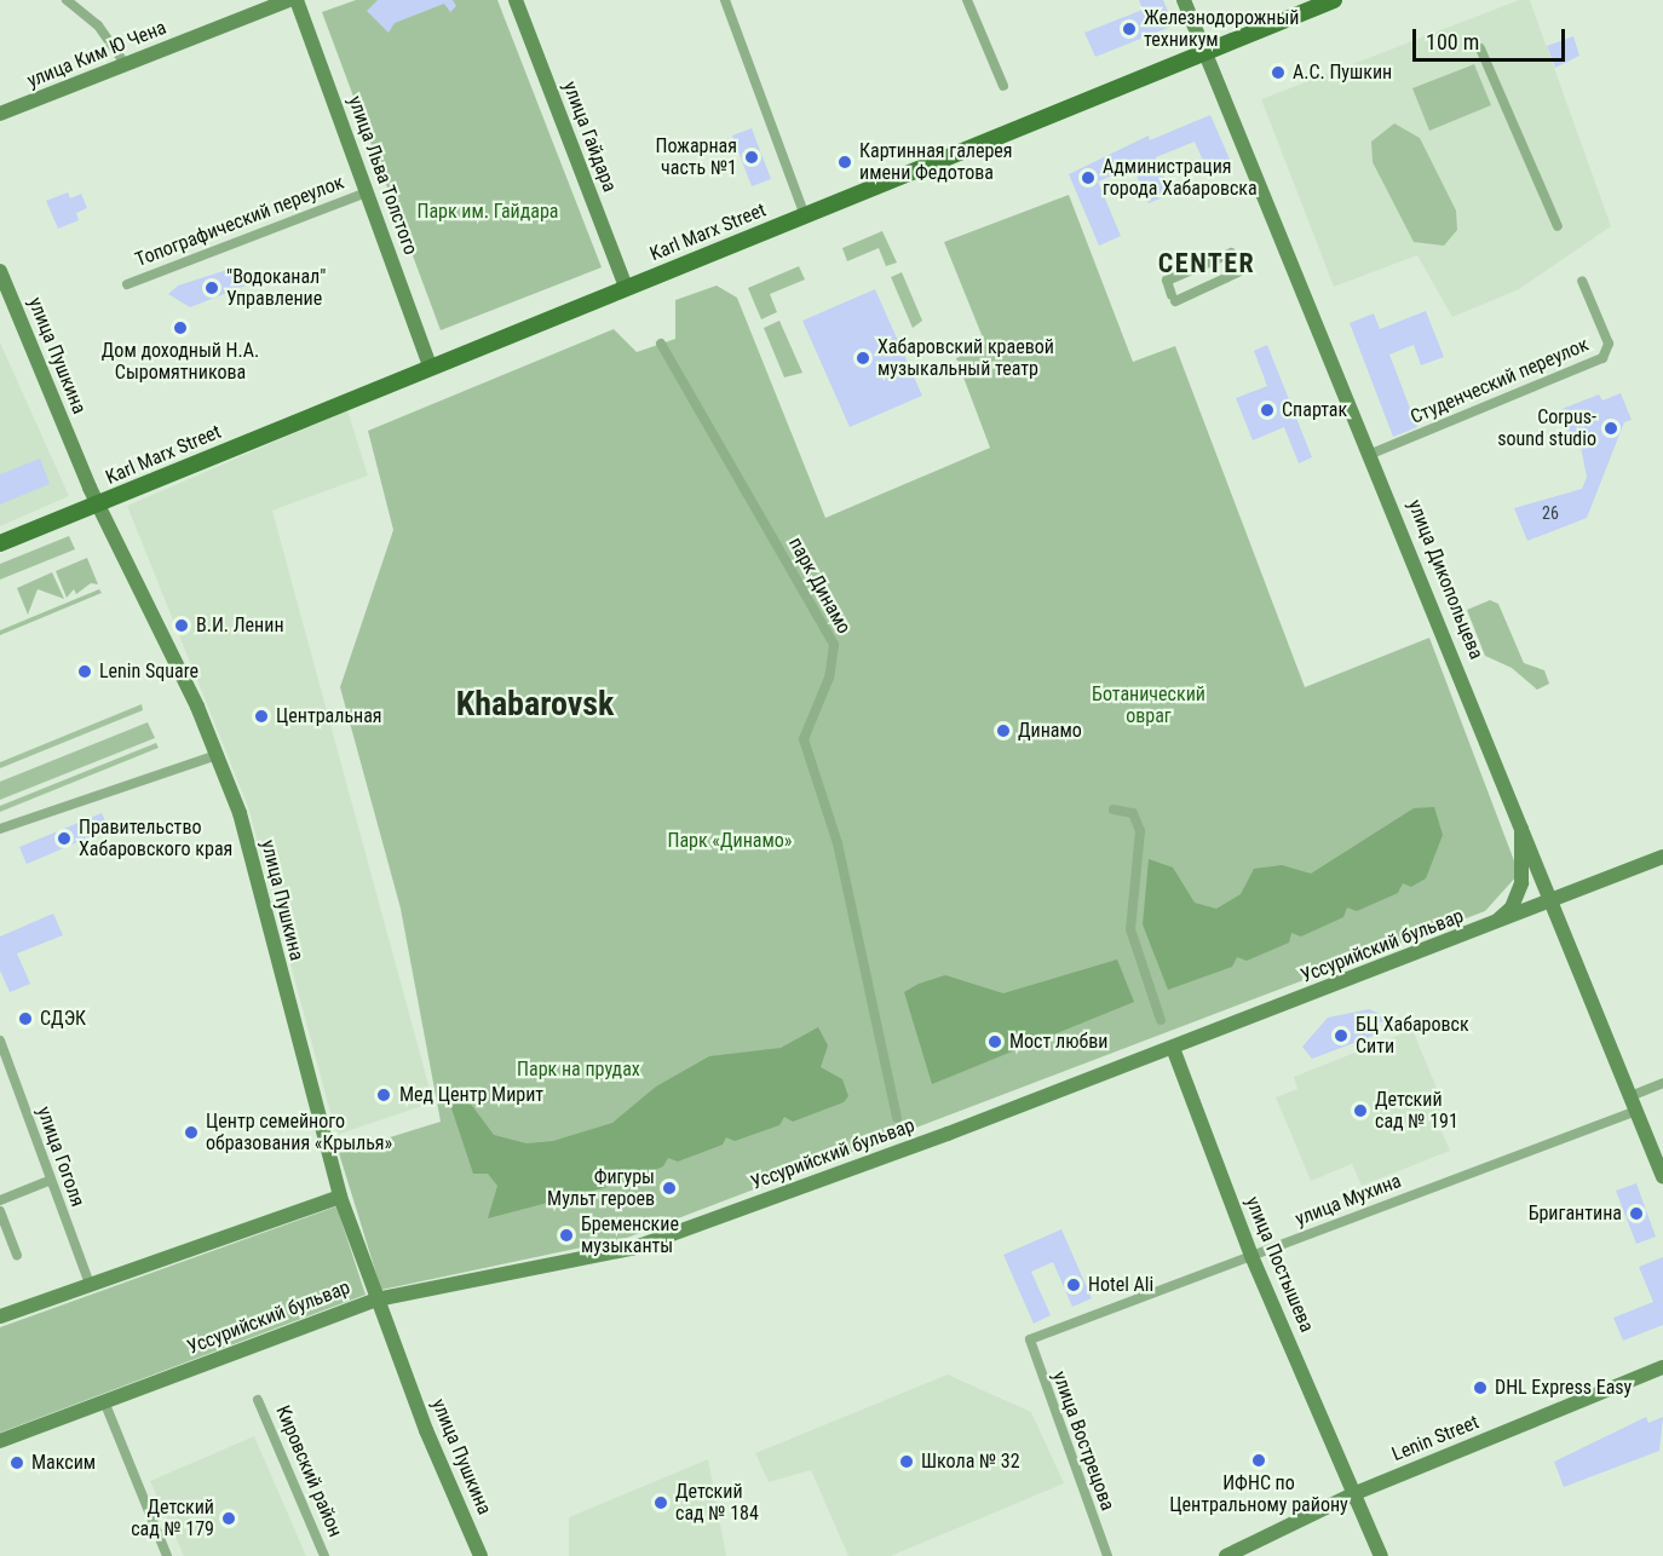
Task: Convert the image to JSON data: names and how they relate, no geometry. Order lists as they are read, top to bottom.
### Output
{
  "streets": {
    "main road": ["Karl Marx Street"],
    "street": [
      "улица Ким Ю Чена",
      "улица Гайдара",
      "улица Льва Толстого",
      "Топографический переулок",
      "улица Пушкина",
      "Студенческий переулок",
      "улица Дикопольцева",
      "парк Динамо",
      "Уссурийский бульвар",
      "улица Гоголя",
      "улица Мухина",
      "улица Постышева",
      "Lenin Street",
      "улица Вострецова",
      "Кировский район"
    ]
  },
  "crossings": [
    ["улица Гайдара", "Karl Marx Street"],
    ["улица Льва Толстого", "Топографический переулок"],
    ["улица Льва Толстого", "Karl Marx Street"],
    ["Karl Marx Street", "улица Пушкина"],
    ["Karl Marx Street", "улица Дикопольцева"],
    ["улица Пушкина", "Уссурийский бульвар"],
    ["Студенческий переулок", "улица Дикопольцева"],
    ["улица Дикопольцева", "Уссурийский бульвар"],
    ["улица Дикопольцева", "улица Мухина"],
    ["Уссурийский бульвар", "улица Постышева"],
    ["улица Мухина", "улица Постышева"],
    ["улица Мухина", "улица Вострецова"],
    ["улица Постышева", "Lenin Street"]
  ],
  "districts": ["CENTER", "Khabarovsk"],
  "parks": [
    "Парк им. Гайдара",
    "Ботанический овраг",
    "Парк «Динамо»",
    "Парк на прудах"
  ],
  "places": [
    "Железнодорожный техникум",
    "А.С. Пушкин",
    "Пожарная часть №1",
    "Картинная галерея имени Федотова",
    "Администрация города Хабаровска",
    "\"Водоканал\" Управление",
    "Дом доходный Н.А. Сыромятникова",
    "Хабаровский краевой музыкальный театр",
    "Спартак",
    "Corpus- sound studio",
    "В.И. Ленин",
    "Lenin Square",
    "Центральная",
    "Динамо",
    "Правительство Хабаровского края",
    "СДЭК",
    "БЦ Хабаровск Сити",
    "Мост любви",
    "Мед Центр Мирит",
    "Детский сад № 191",
    "Центр семейного образования «Крылья»",
    "Фигуры Мульт героев",
    "Бригантина",
    "Бременские музыканты",
    "Hotel Ali",
    "DHL Express Easy",
    "ИФНС по Центральному району",
    "Школа № 32",
    "Максим",
    "Детский сад № 184",
    "Детский сад № 179"
  ],
  "house_numbers": ["26"],
  "scale_bar": "100 m"
}
